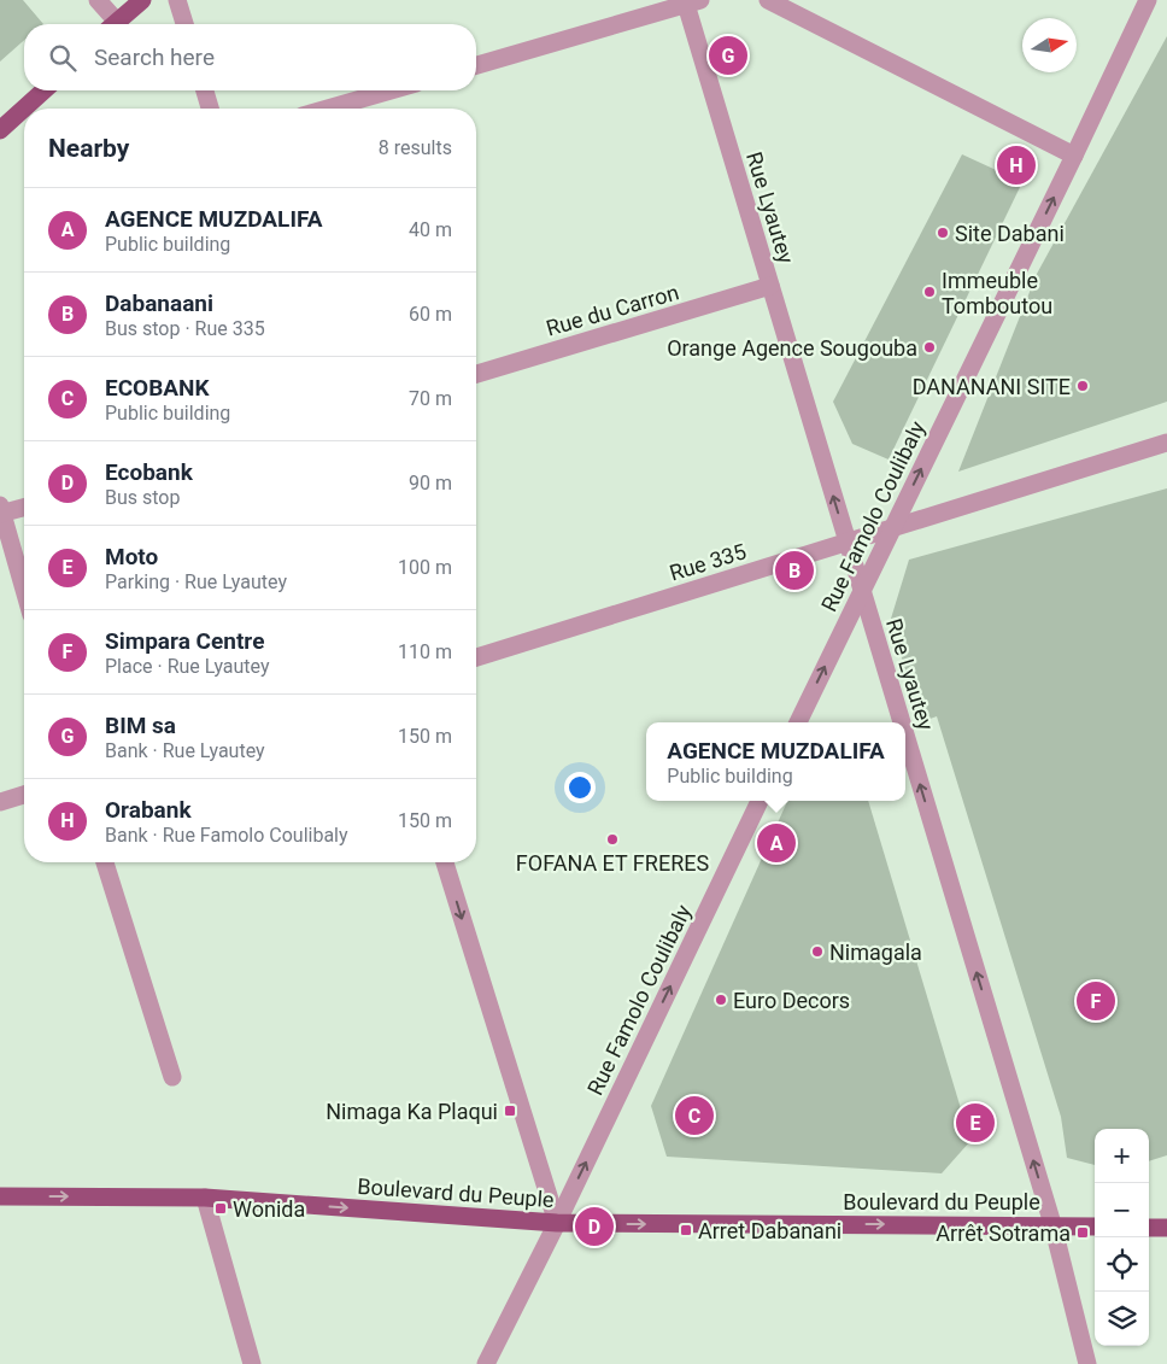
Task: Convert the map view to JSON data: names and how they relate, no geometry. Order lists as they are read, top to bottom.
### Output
{
  "streets": {
    "main road": ["Boulevard du Peuple"],
    "street": [
      "Rue Lyautey",
      "Rue du Carron",
      "Rue Famolo Coulibaly",
      "Rue 335"
    ]
  },
  "crossings": [
    ["Rue Lyautey", "Rue du Carron"],
    ["Rue Lyautey", "Rue Famolo Coulibaly"],
    ["Rue Lyautey", "Rue 335"],
    ["Rue Lyautey", "Boulevard du Peuple"],
    ["Rue Famolo Coulibaly", "Rue 335"],
    ["Rue Famolo Coulibaly", "Boulevard du Peuple"]
  ],
  "one_way": ["Rue Lyautey", "Rue Famolo Coulibaly", "Boulevard du Peuple"],
  "places": {
    "other": [
      "Site Dabani",
      "Immeuble Tomboutou",
      "Orange Agence Sougouba",
      "DANANANI SITE",
      "FOFANA ET FRERES",
      "Nimagala",
      "Euro Decors"
    ],
    "transit": [
      "Nimaga Ka Plaqui",
      "Wonida",
      "Arret Dabanani",
      "Arrêt Sotrama"
    ]
  },
  "north": "right",
  "page": {
    "search": "Search here",
    "pins": [
      "G",
      "H",
      "B",
      "A",
      "F",
      "C",
      "E",
      "D"
    ],
    "heading": ["Nearby", "8 results"],
    "list": [
      {
        "mark": "A",
        "name": "AGENCE MUZDALIFA",
        "note": "Public building",
        "value": "40 m"
      },
      {
        "mark": "B",
        "name": "Dabanaani",
        "note": "Bus stop · Rue 335",
        "value": "60 m"
      },
      {
        "mark": "C",
        "name": "ECOBANK",
        "note": "Public building",
        "value": "70 m"
      },
      {
        "mark": "D",
        "name": "Ecobank",
        "note": "Bus stop",
        "value": "90 m"
      },
      {
        "mark": "E",
        "name": "Moto",
        "note": "Parking · Rue Lyautey",
        "value": "100 m"
      },
      {
        "mark": "F",
        "name": "Simpara Centre",
        "note": "Place · Rue Lyautey",
        "value": "110 m"
      },
      {
        "mark": "G",
        "name": "BIM sa",
        "note": "Bank · Rue Lyautey",
        "value": "150 m"
      },
      {
        "mark": "H",
        "name": "Orabank",
        "note": "Bank · Rue Famolo Coulibaly",
        "value": "150 m"
      }
    ],
    "popup": ["AGENCE MUZDALIFA", "Public building"],
    "map_buttons": ["+", "−"]
  }
}
